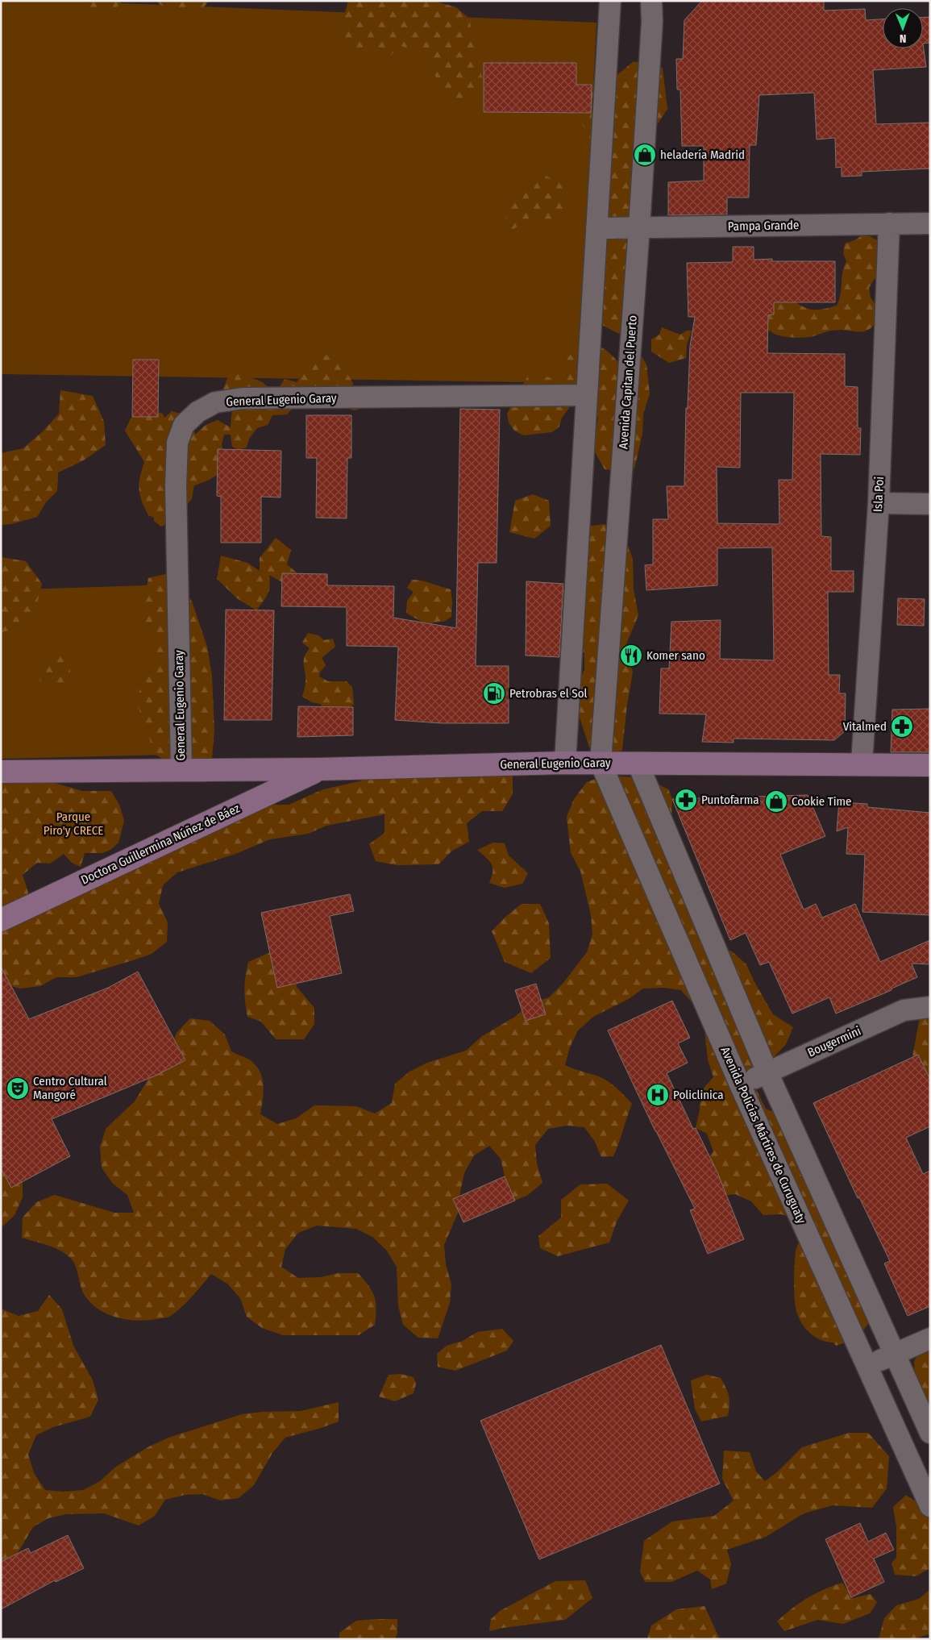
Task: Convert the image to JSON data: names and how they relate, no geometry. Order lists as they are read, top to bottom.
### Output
{
  "streets": {
    "street": [
      "Pampa Grande",
      "Avenida Capitan del Puerto",
      "General Eugenio Garay",
      "Isla Poi",
      "Doctora Guillermina Núñez de Báez",
      "Bougermini",
      "Avenida Policías Mártires de Curuguaty"
    ]
  },
  "crossings": [
    ["Pampa Grande", "Avenida Capitan del Puerto"],
    ["Pampa Grande", "Isla Poi"],
    ["Avenida Capitan del Puerto", "General Eugenio Garay"],
    ["Avenida Capitan del Puerto", "Avenida Policías Mártires de Curuguaty"],
    ["General Eugenio Garay", "Isla Poi"],
    ["General Eugenio Garay", "Doctora Guillermina Núñez de Báez"],
    ["General Eugenio Garay", "Avenida Policías Mártires de Curuguaty"],
    ["Bougermini", "Avenida Policías Mártires de Curuguaty"]
  ],
  "parks": ["Parque Piro'y CRECE"],
  "places": {
    "shop": ["heladería Madrid", "Cookie Time"],
    "restaurant": ["Komer sano"],
    "fuel station": ["Petrobras el Sol"],
    "pharmacy": ["Vitalmed", "Puntofarma"],
    "theatre": ["Centro Cultural Mangoré"],
    "hospital": ["Policlinica"]
  },
  "north": "bottom"
}
